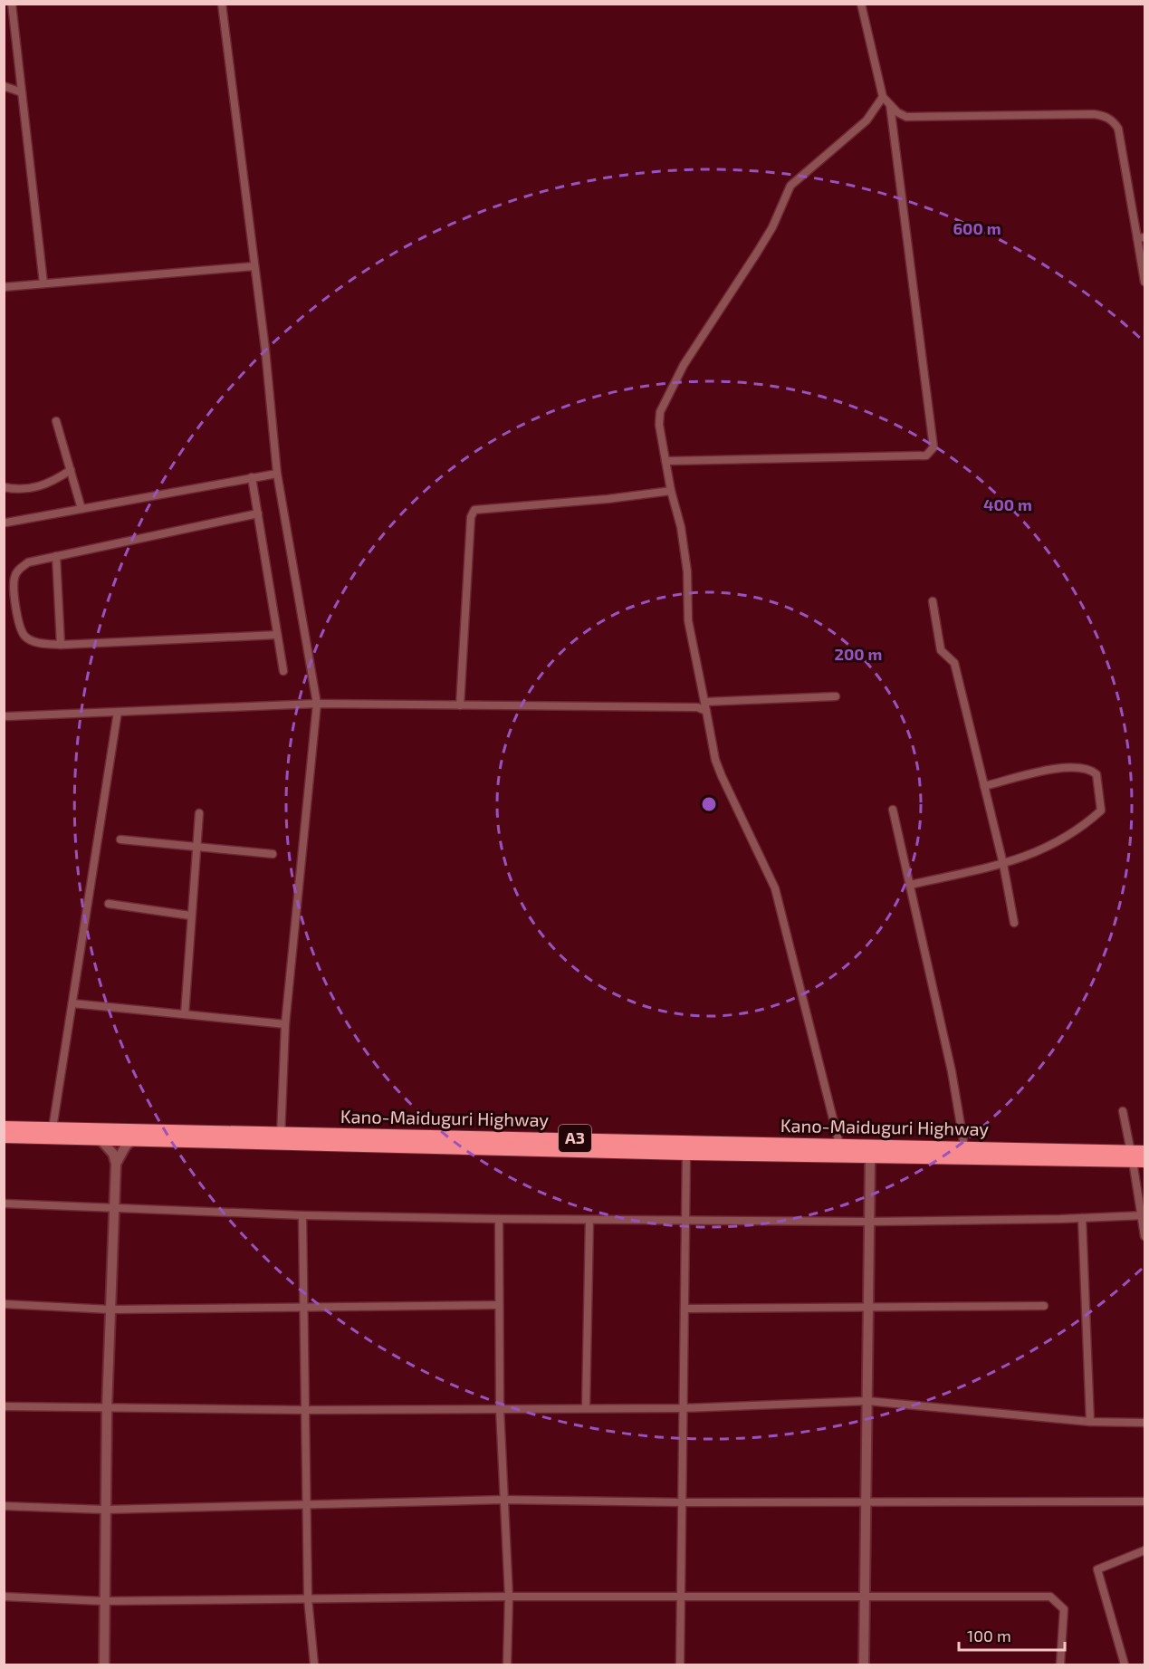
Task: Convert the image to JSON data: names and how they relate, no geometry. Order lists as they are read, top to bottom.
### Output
{
  "streets": {
    "highway": ["Kano-Maiduguri Highway", "A3"]
  },
  "scale_bar": "100 m",
  "rings": ["600 m", "400 m", "200 m"]
}
